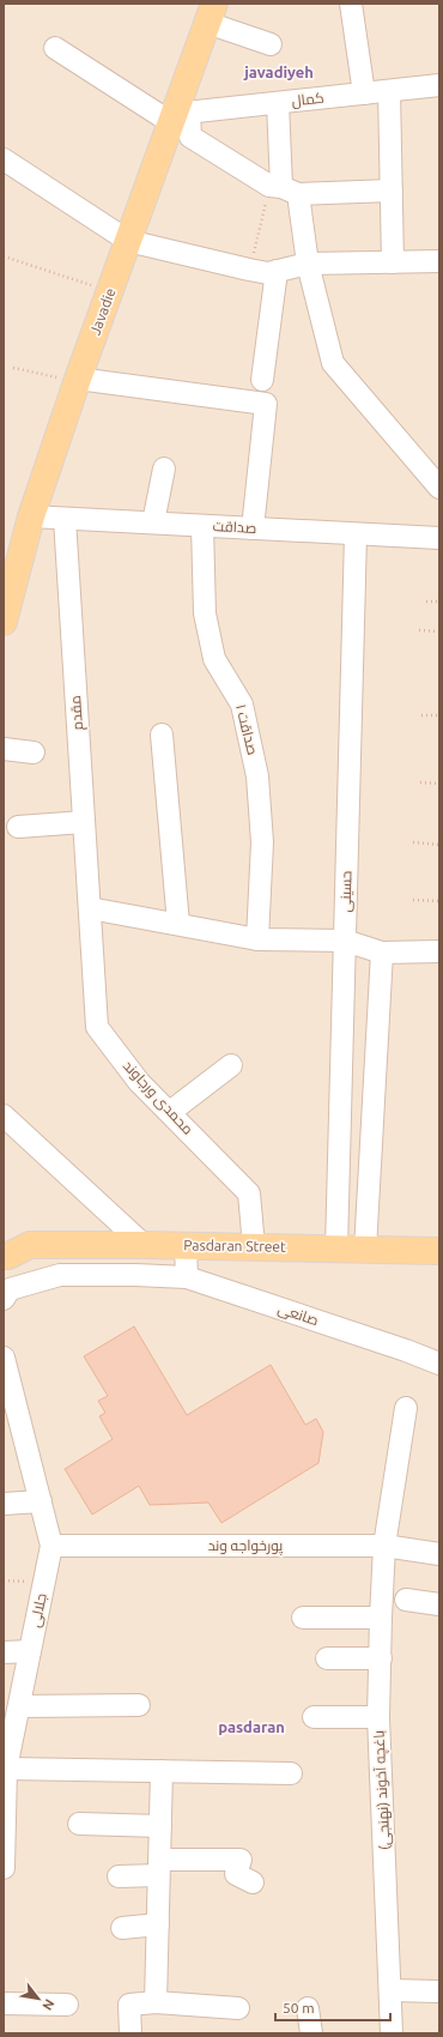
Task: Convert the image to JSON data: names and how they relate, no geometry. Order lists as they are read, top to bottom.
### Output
{
  "streets": {
    "main road": ["Javadie", "Pasdaran Street"],
    "street": [
      "کمال",
      "صداقت",
      "مقدم",
      "صداقت ۱",
      "حسینی",
      "محمدی ورجاوند",
      "صانعی",
      "پورخواجه وند",
      "جلالی",
      "باغچه آخوند (نهنجی)"
    ]
  },
  "crossings": [
    ["کمال", "Javadie"],
    ["Javadie", "صداقت"],
    ["صداقت", "مقدم"],
    ["صداقت", "صداقت ۱"],
    ["صداقت", "حسینی"],
    ["مقدم", "محمدی ورجاوند"],
    ["حسینی", "Pasdaran Street"],
    ["محمدی ورجاوند", "Pasdaran Street"],
    ["پورخواجه وند", "جلالی"],
    ["پورخواجه وند", "باغچه آخوند (نهنجی)"]
  ],
  "districts": ["javadiyeh", "pasdaran"],
  "scale_bar": "50 m",
  "north": "bottom right"
}
